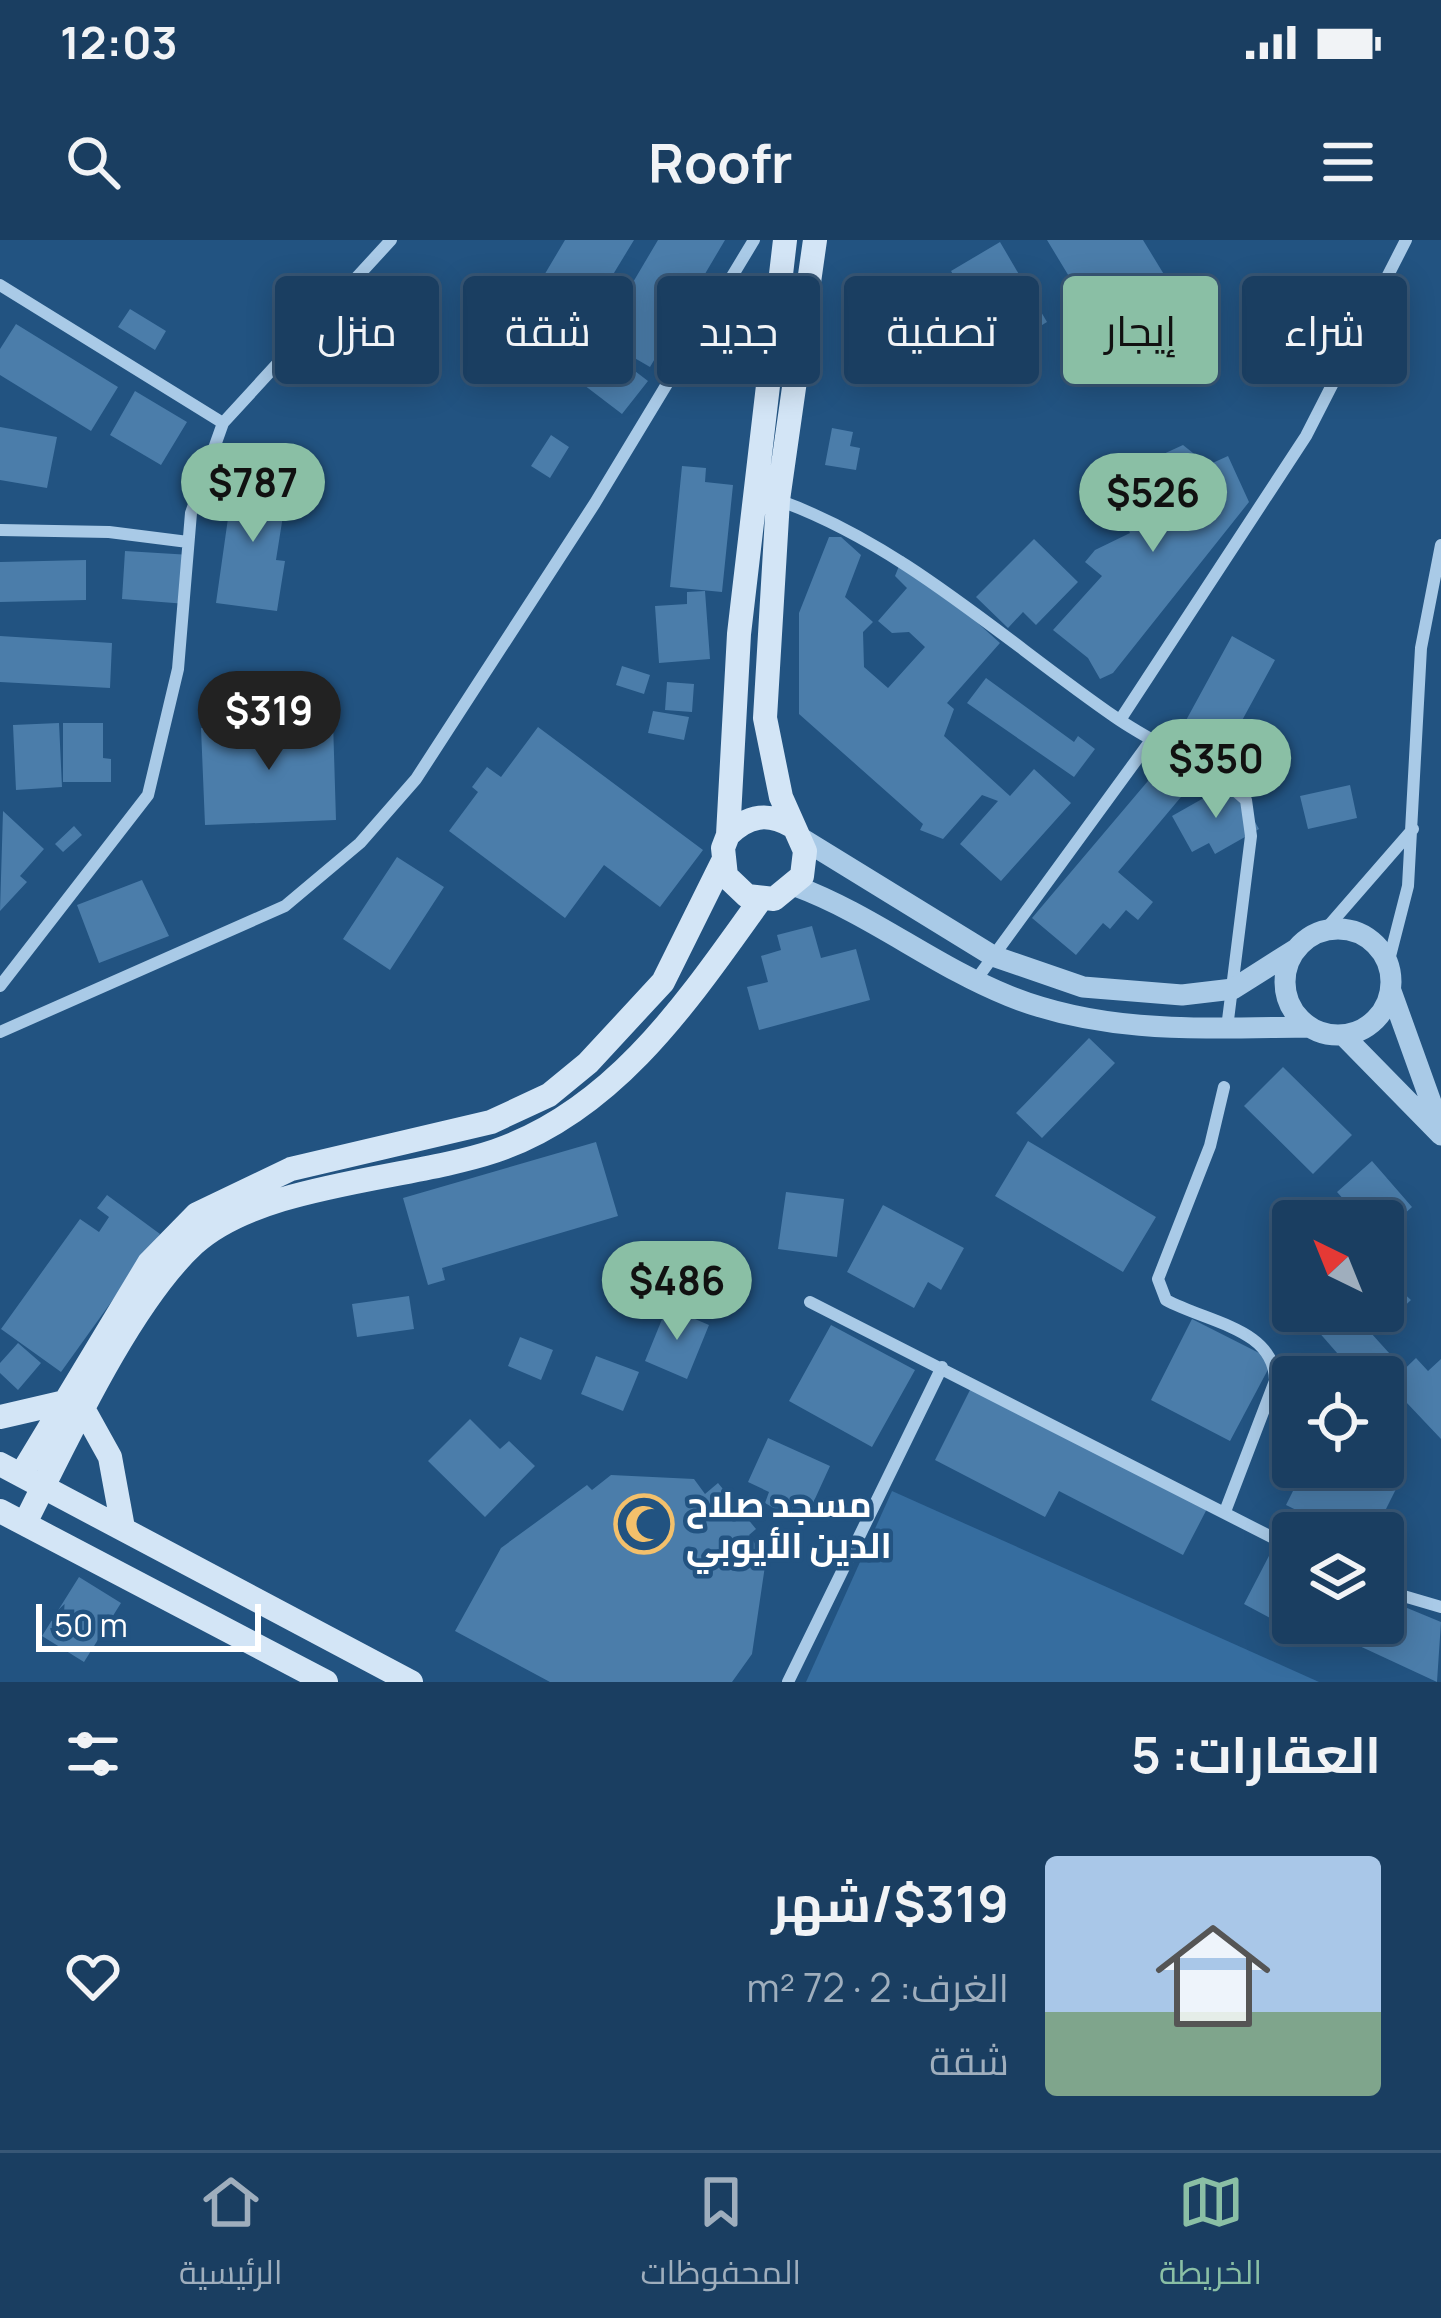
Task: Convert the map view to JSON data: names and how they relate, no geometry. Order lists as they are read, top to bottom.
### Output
{
  "places": {
    "mosque": ["مسجد صلاح الدين الأيوبي"]
  },
  "scale_bar": "50 m",
  "north": "top left",
  "page": {
    "status": "12:03",
    "header": "Roofr",
    "chip": [
      "شراء",
      "إيجار",
      "تصفية",
      "جديد",
      "شقة",
      "منزل"
    ],
    "price": [
      "$787",
      "$526",
      "$319",
      "$350",
      "$486"
    ],
    "scale": "50 m",
    "heading": "العقارات: 5",
    "list": [
      {
        "name": "$319/شهر",
        "note": "الغرف: 2 · 72 m² · شقة"
      }
    ],
    "tabs": ["الخريطة", "المحفوظات", "الرئيسية"]
  }
}
